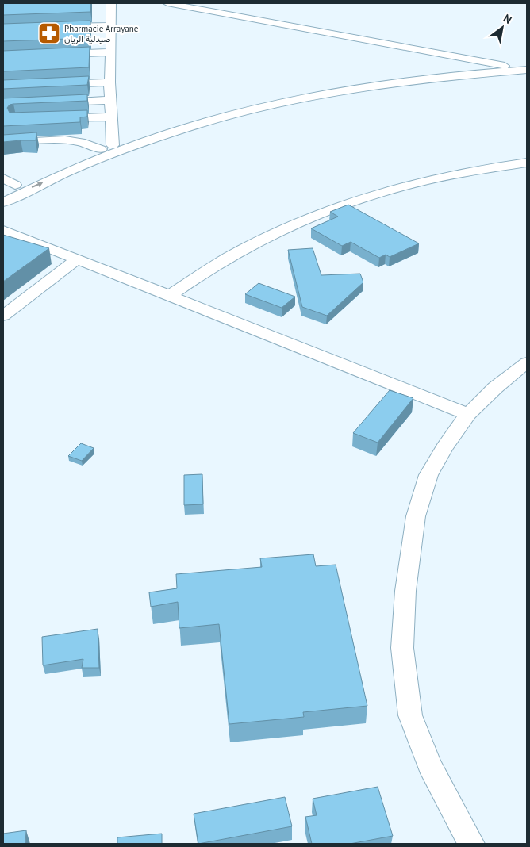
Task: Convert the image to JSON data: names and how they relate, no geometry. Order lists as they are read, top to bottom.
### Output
{
  "places": {
    "pharmacy": ["Pharmacie Arrayane صيدلية الريان"]
  },
  "north": "top right"
}
